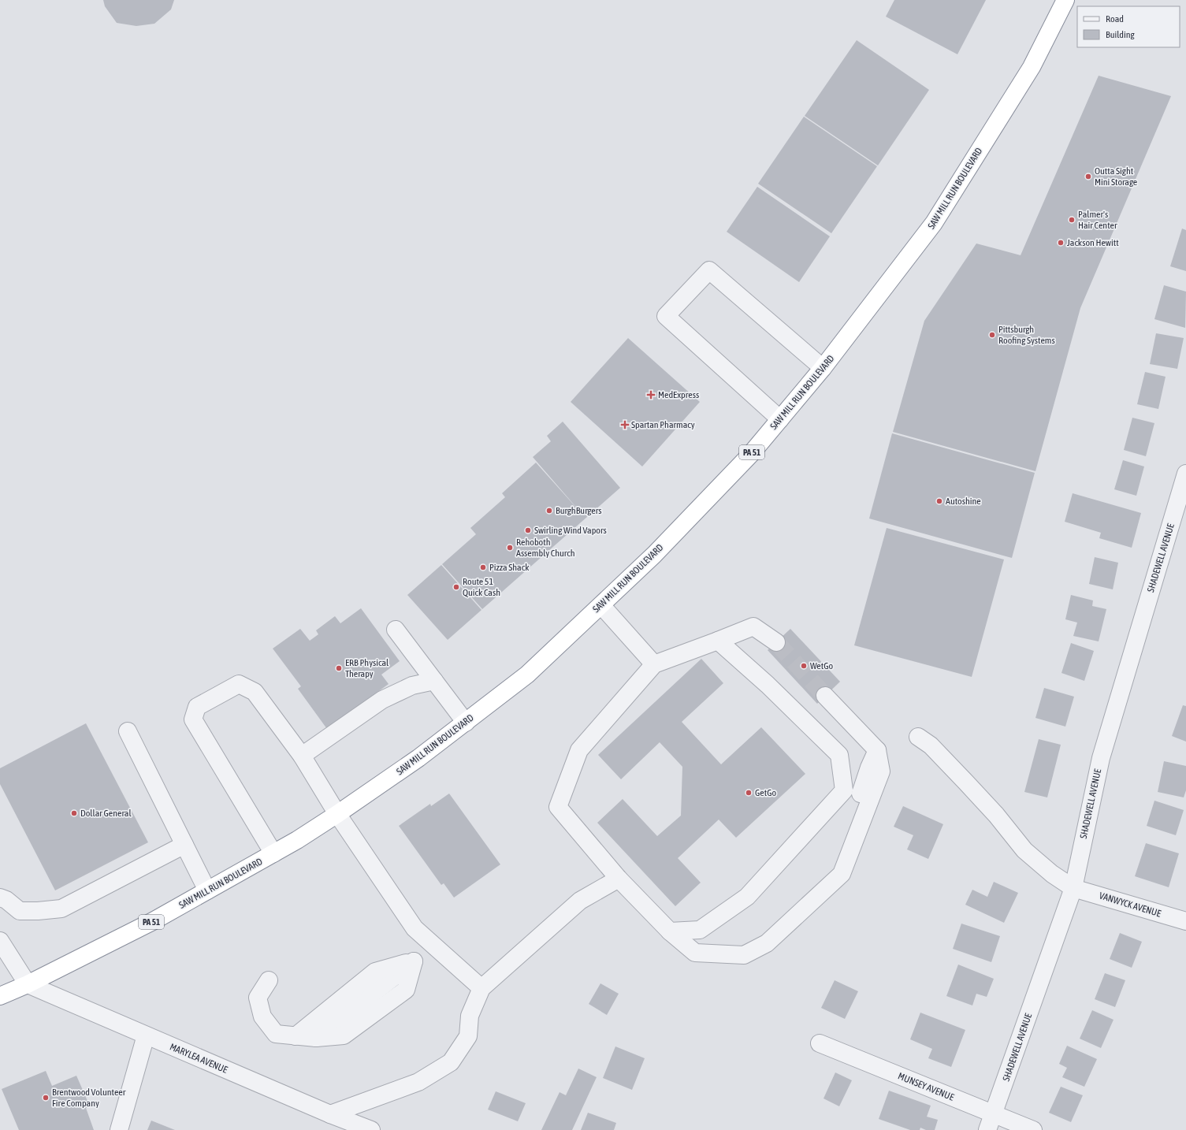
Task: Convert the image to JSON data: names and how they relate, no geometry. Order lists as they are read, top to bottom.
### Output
{
  "streets": {
    "highway": ["SAW MILL RUN BOULEVARD", "PA 51"],
    "street": [
      "SHADEWELL AVENUE",
      "VANWYCK AVENUE",
      "MARYLEA AVENUE",
      "MUNSEY AVENUE"
    ]
  },
  "crossings": [
    ["SAW MILL RUN BOULEVARD", "PA 51"],
    ["SAW MILL RUN BOULEVARD", "MARYLEA AVENUE"],
    ["PA 51", "MARYLEA AVENUE"],
    ["SHADEWELL AVENUE", "VANWYCK AVENUE"],
    ["SHADEWELL AVENUE", "MUNSEY AVENUE"]
  ],
  "places": {
    "other": [
      "Outta Sight Mini Storage",
      "Palmer's Hair Center",
      "Jackson Hewitt",
      "Pittsburgh Roofing Systems",
      "Autoshine",
      "BurghBurgers",
      "Swirling Wind Vapors",
      "Rehoboth Assembly Church",
      "Pizza Shack",
      "Route 51 Quick Cash",
      "WetGo",
      "ERB Physical Therapy",
      "GetGo",
      "Dollar General",
      "Brentwood Volunteer Fire Company"
    ],
    "health": ["MedExpress", "Spartan Pharmacy"]
  },
  "legend": ["Road", "Building"]
}
